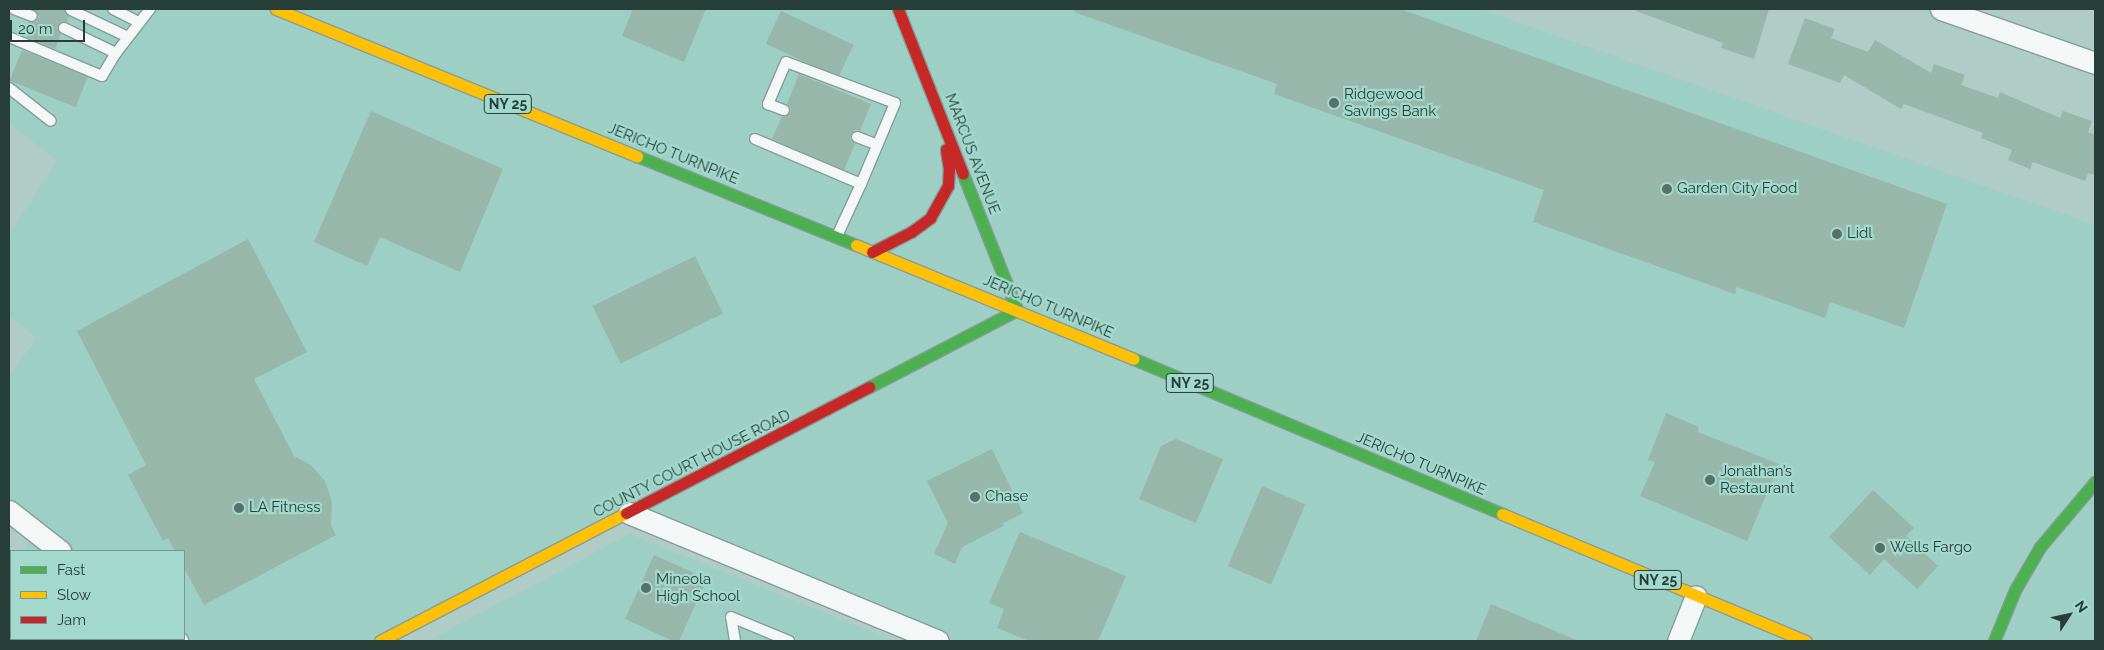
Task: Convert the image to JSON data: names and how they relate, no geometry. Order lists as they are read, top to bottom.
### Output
{
  "streets": {
    "main road": [
      "NY 25",
      "JERICHO TURNPIKE",
      "MARCUS AVENUE",
      "COUNTY COURT HOUSE ROAD"
    ]
  },
  "crossings": [
    ["JERICHO TURNPIKE", "MARCUS AVENUE"],
    ["JERICHO TURNPIKE", "COUNTY COURT HOUSE ROAD"],
    ["MARCUS AVENUE", "COUNTY COURT HOUSE ROAD"]
  ],
  "places": [
    "Ridgewood Savings Bank",
    "Garden City Food",
    "Lidl",
    "Jonathan’s Restaurant",
    "Chase",
    "LA Fitness",
    "Wells Fargo",
    "Mineola High School"
  ],
  "legend": ["Fast", "Slow", "Jam"],
  "scale_bar": "20 m",
  "north": "top right"
}
